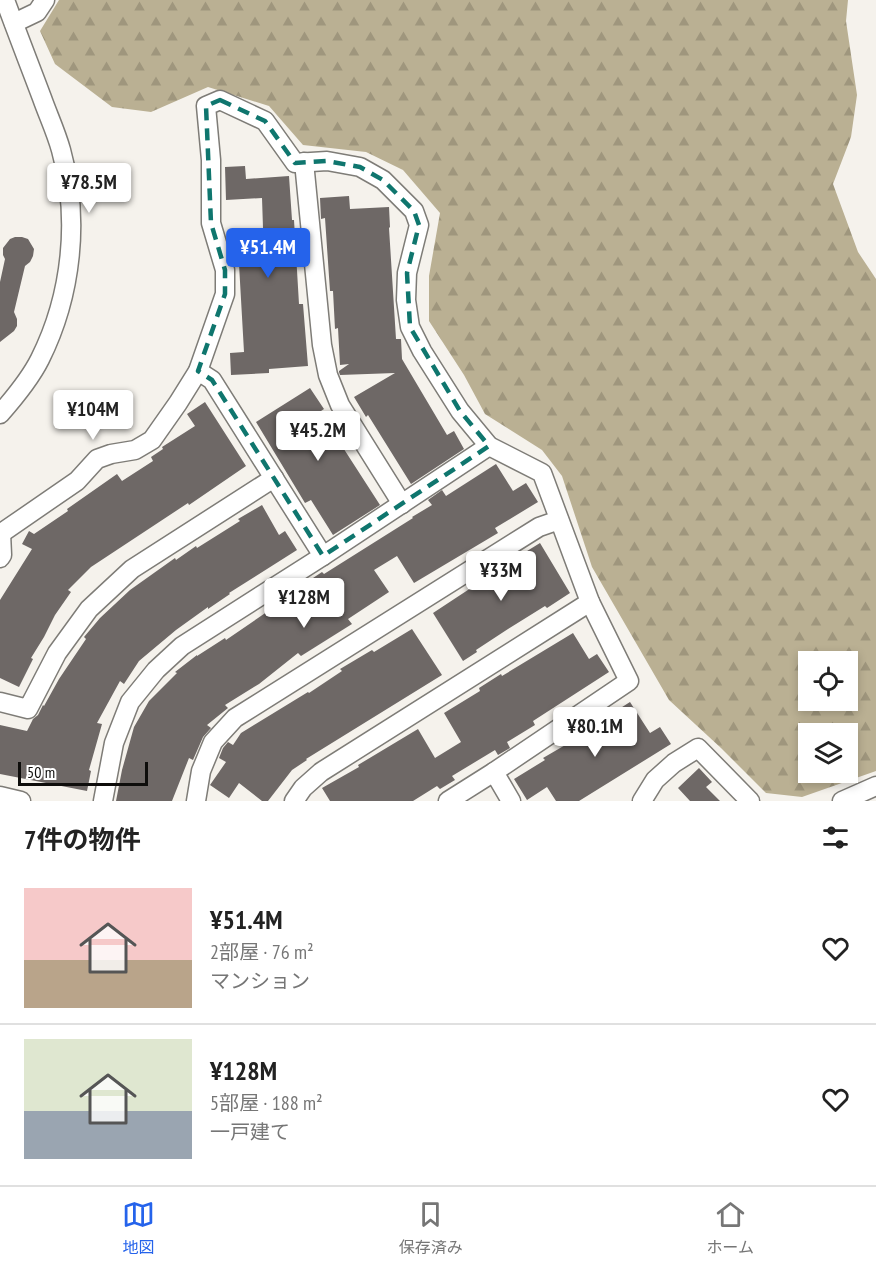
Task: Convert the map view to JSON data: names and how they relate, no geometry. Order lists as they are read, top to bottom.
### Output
{
  "scale_bar": "50 m",
  "page": {
    "price": [
      "¥78.5M",
      "¥51.4M",
      "¥104M",
      "¥45.2M",
      "¥33M",
      "¥128M",
      "¥80.1M"
    ],
    "scale": "50 m",
    "heading": "7件の物件",
    "list": [
      {
        "name": "¥51.4M",
        "note": "2部屋 · 76 m² · マンション"
      },
      {
        "name": "¥128M",
        "note": "5部屋 · 188 m² · 一戸建て"
      }
    ],
    "tabs": ["地図", "保存済み", "ホーム"]
  }
}
